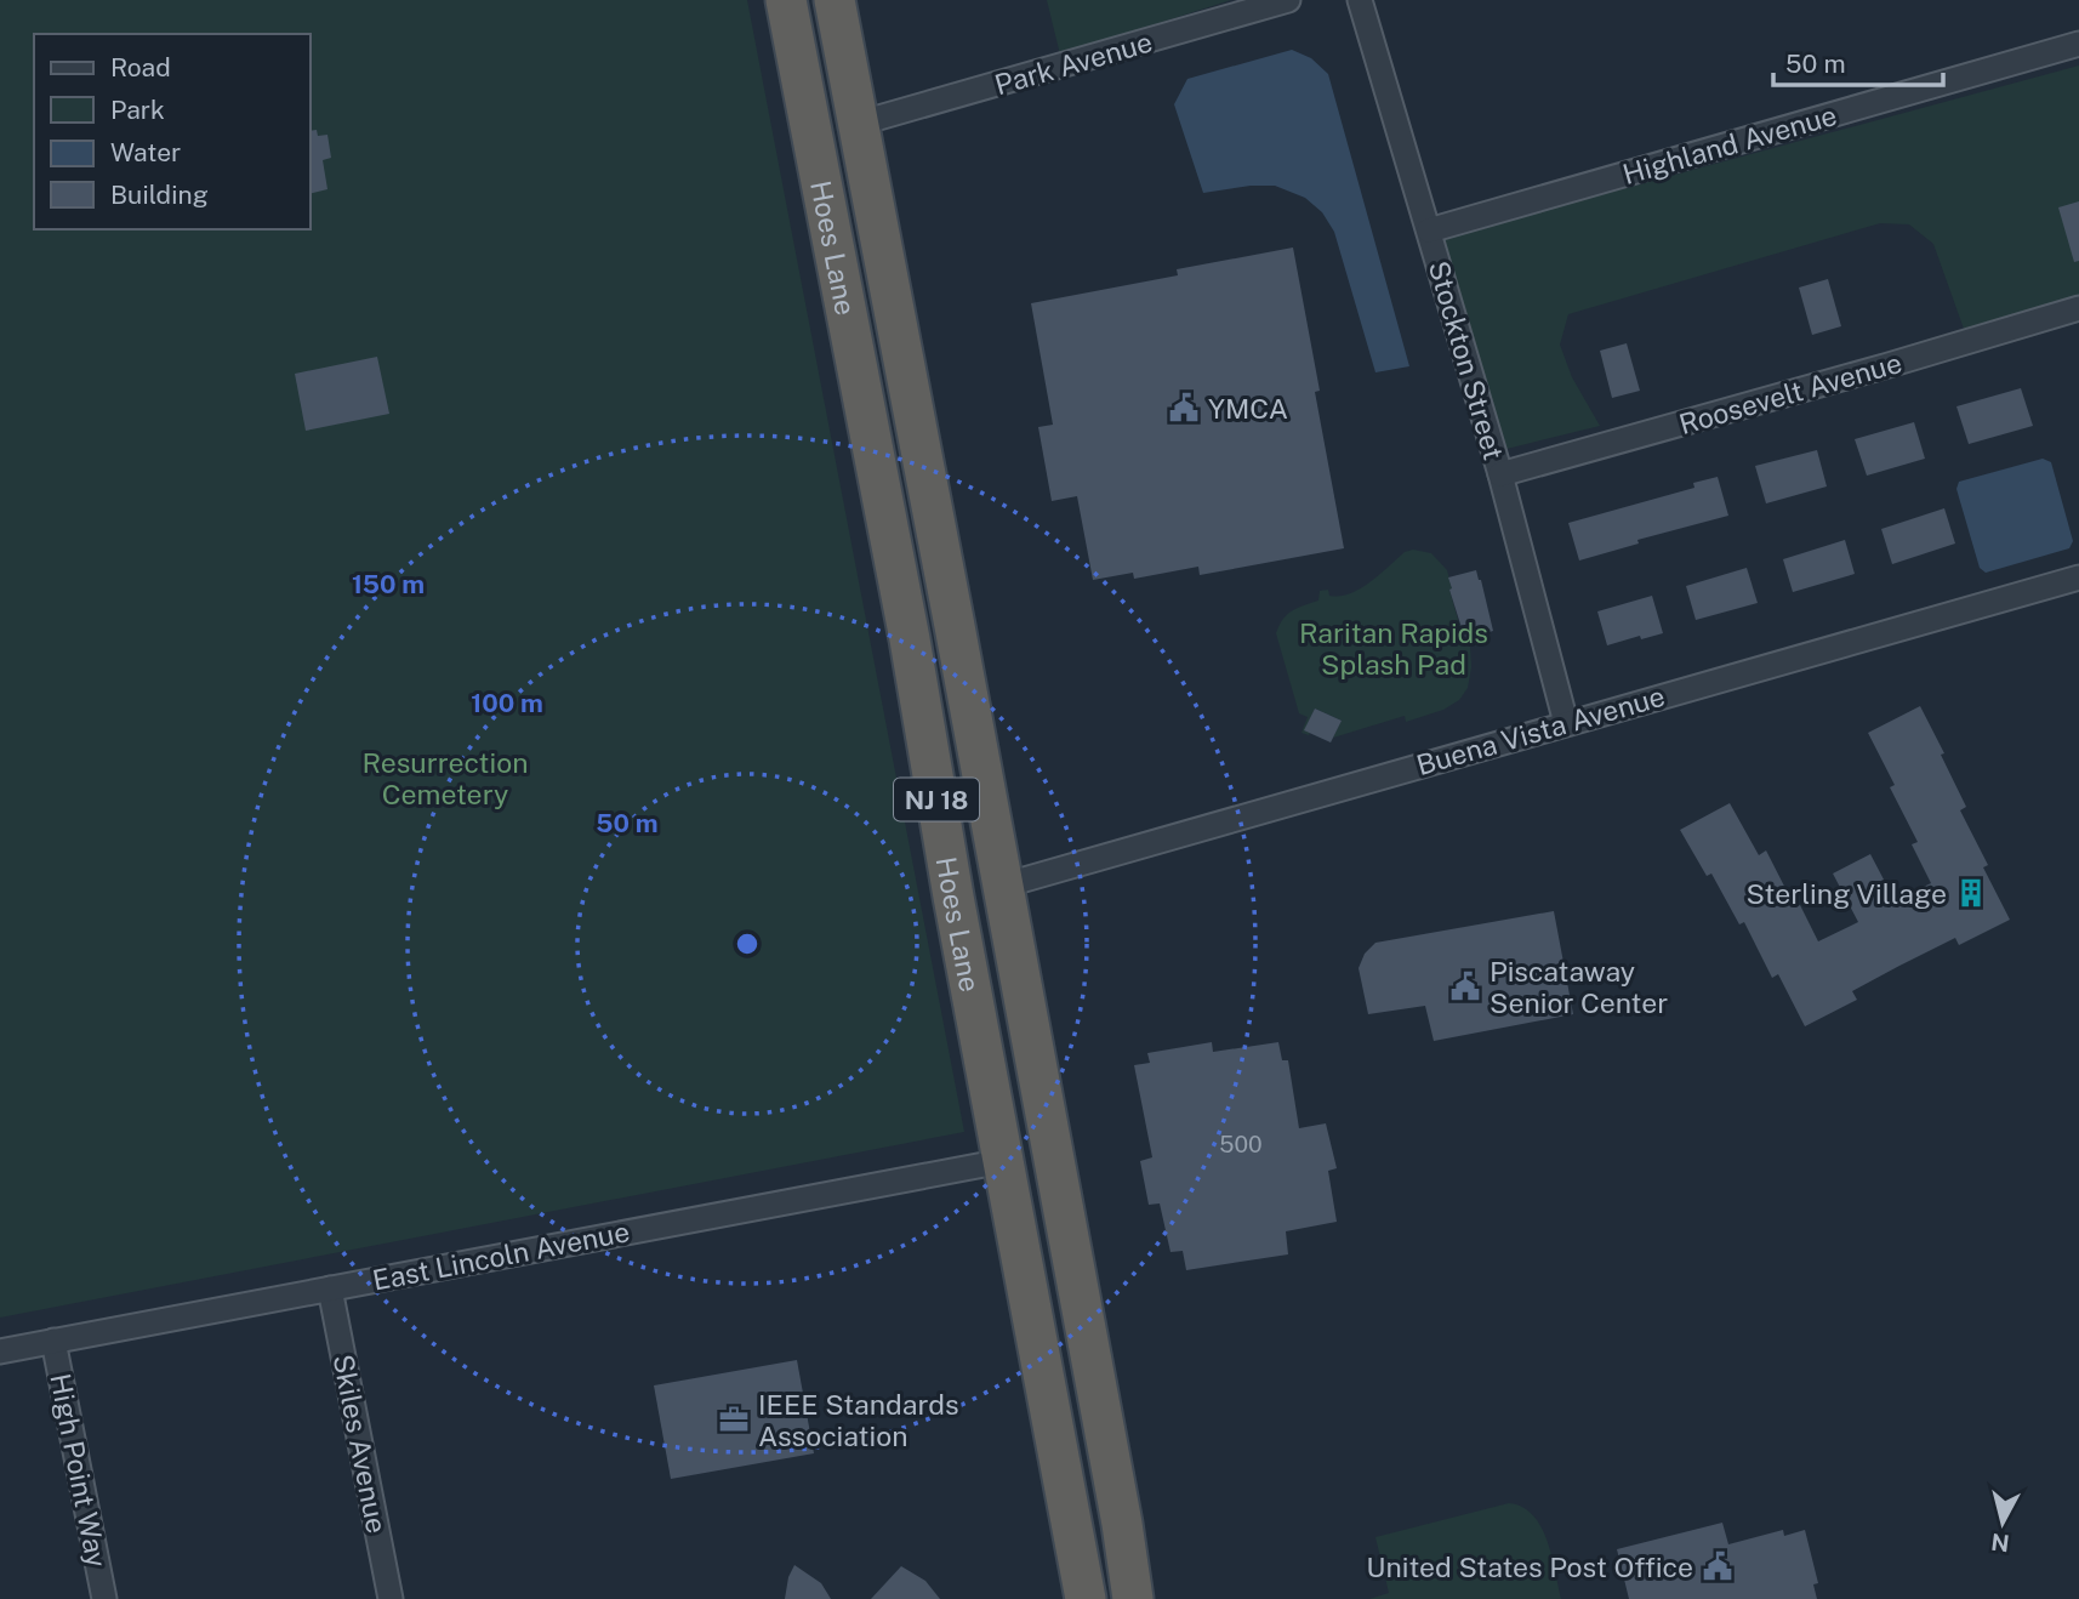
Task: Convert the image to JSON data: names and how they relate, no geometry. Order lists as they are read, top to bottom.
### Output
{
  "streets": {
    "highway": ["Hoes Lane", "NJ 18"],
    "street": [
      "Park Avenue",
      "Highland Avenue",
      "Stockton Street",
      "Roosevelt Avenue",
      "Buena Vista Avenue",
      "East Lincoln Avenue",
      "Skiles Avenue",
      "High Point Way"
    ]
  },
  "crossings": [
    ["Park Avenue", "Hoes Lane"],
    ["Highland Avenue", "Stockton Street"],
    ["Hoes Lane", "Buena Vista Avenue"],
    ["Hoes Lane", "East Lincoln Avenue"],
    ["Stockton Street", "Roosevelt Avenue"],
    ["Stockton Street", "Buena Vista Avenue"],
    ["East Lincoln Avenue", "Skiles Avenue"],
    ["East Lincoln Avenue", "High Point Way"]
  ],
  "parks": ["Raritan Rapids Splash Pad", "Resurrection Cemetery"],
  "places": {
    "public building": ["YMCA", "Piscataway Senior Center", "United States Post Office"],
    "building": ["Sterling Village"],
    "office": ["IEEE Standards Association"]
  },
  "house_numbers": ["500"],
  "legend": [
    "Road",
    "Park",
    "Water",
    "Building"
  ],
  "scale_bar": "50 m",
  "north": "bottom",
  "rings": ["150 m", "100 m", "50 m"]
}
